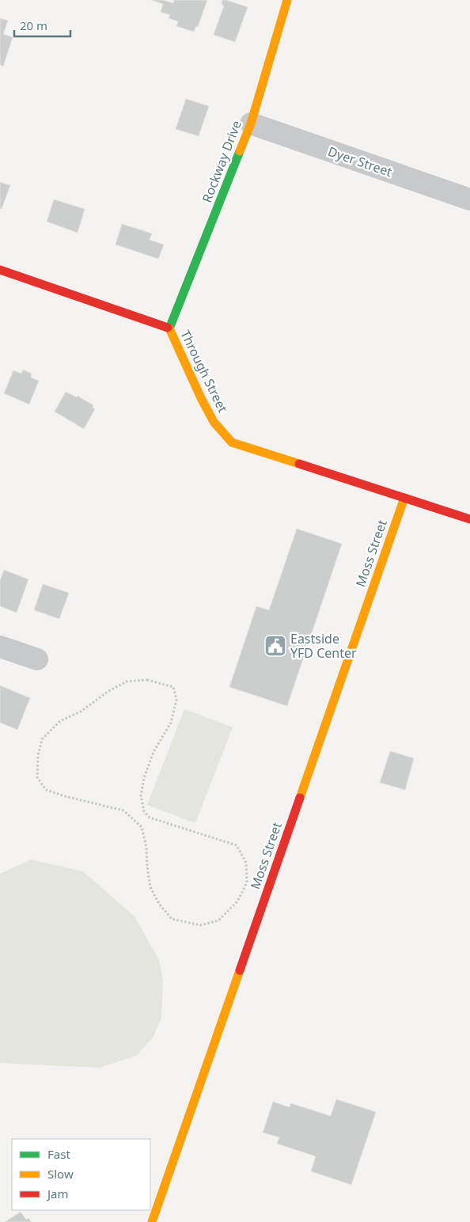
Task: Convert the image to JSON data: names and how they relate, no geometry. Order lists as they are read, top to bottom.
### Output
{
  "streets": {
    "street": [
      "Rockway Drive",
      "Dyer Street",
      "Through Street",
      "Moss Street"
    ]
  },
  "crossings": [
    ["Rockway Drive", "Dyer Street"],
    ["Rockway Drive", "Through Street"],
    ["Through Street", "Moss Street"]
  ],
  "places": {
    "public building": ["Eastside YFD Center"]
  },
  "legend": ["Fast", "Slow", "Jam"],
  "scale_bar": "20 m"
}
